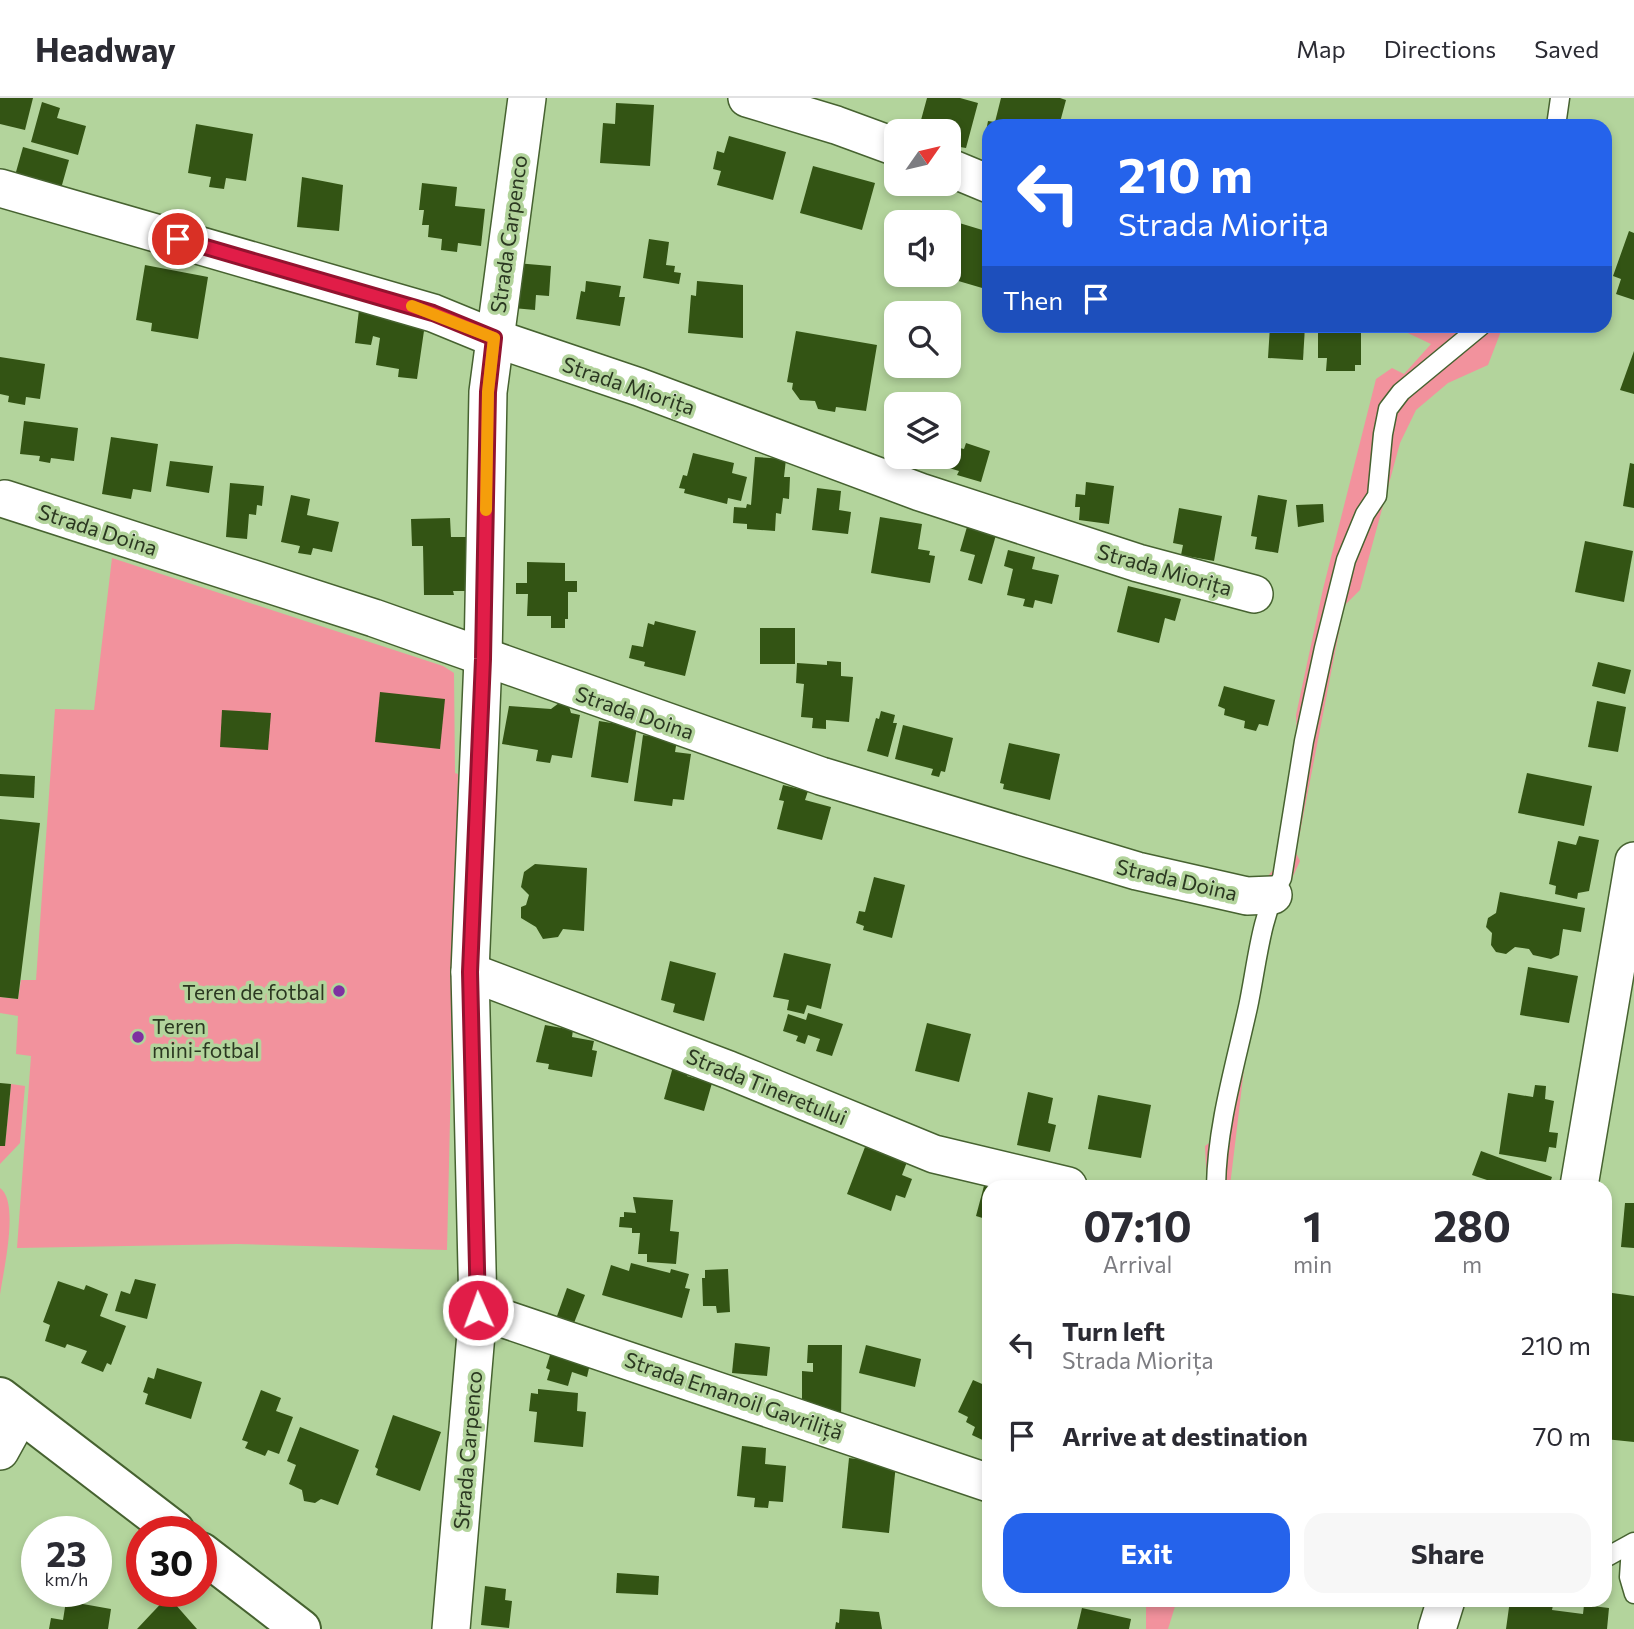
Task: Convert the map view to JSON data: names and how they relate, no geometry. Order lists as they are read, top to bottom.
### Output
{
  "streets": {
    "street": [
      "Strada Carpenco",
      "Strada Miorița",
      "Strada Doina",
      "Strada Tineretului",
      "Strada Emanoil Gavriliță"
    ]
  },
  "crossings": [
    ["Strada Carpenco", "Strada Miorița"],
    ["Strada Carpenco", "Strada Doina"],
    ["Strada Carpenco", "Strada Tineretului"],
    ["Strada Carpenco", "Strada Emanoil Gavriliță"]
  ],
  "places": ["Teren de fotbal", "Teren mini-fotbal"],
  "north": "top right",
  "page": {
    "header": "Headway",
    "nav": ["Map", "Directions", "Saved"],
    "turn": ["210 m", "Strada Miorița"],
    "then": "Then",
    "eta": [
      "07:10",
      "Arrival",
      "1",
      "min",
      "280",
      "m"
    ],
    "list": [
      {
        "name": "Turn left",
        "note": "Strada Miorița",
        "value": "210 m"
      },
      {
        "name": "Arrive at destination",
        "value": "70 m"
      }
    ],
    "buttons": ["Exit", "Share"],
    "speed": "23 km/h",
    "limit": "30"
  }
}
